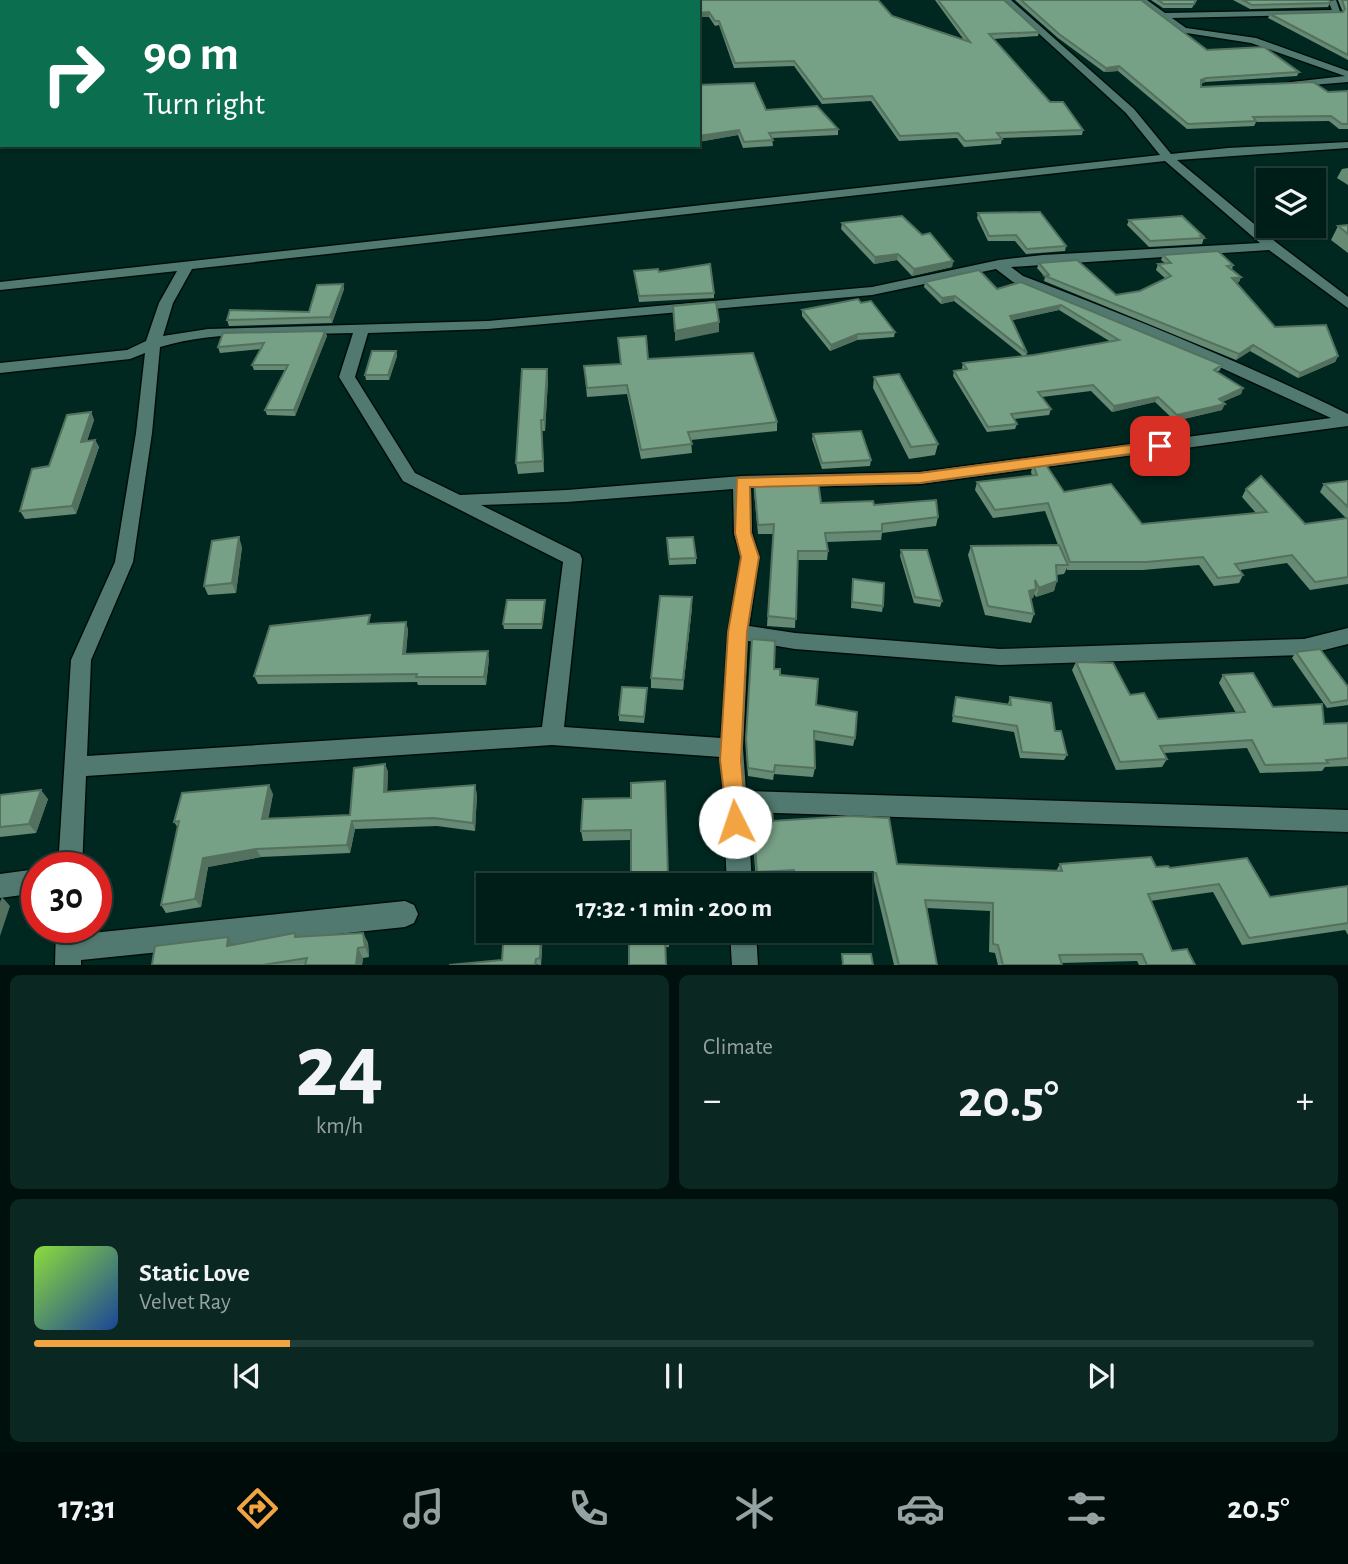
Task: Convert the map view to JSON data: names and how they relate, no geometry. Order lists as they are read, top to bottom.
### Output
{
  "page": {
    "turn": ["90 m", "Turn right"],
    "limit": "30",
    "trip": "17:32 · 1 min · 200 m",
    "tile": [
      ["24", "km/h"],
      "Climate"
    ],
    "heat": ["−", "20.5°", "+"],
    "song": ["Static Love", "Velvet Ray"],
    "tabs": ["17:31", "20.5°"]
  }
}
